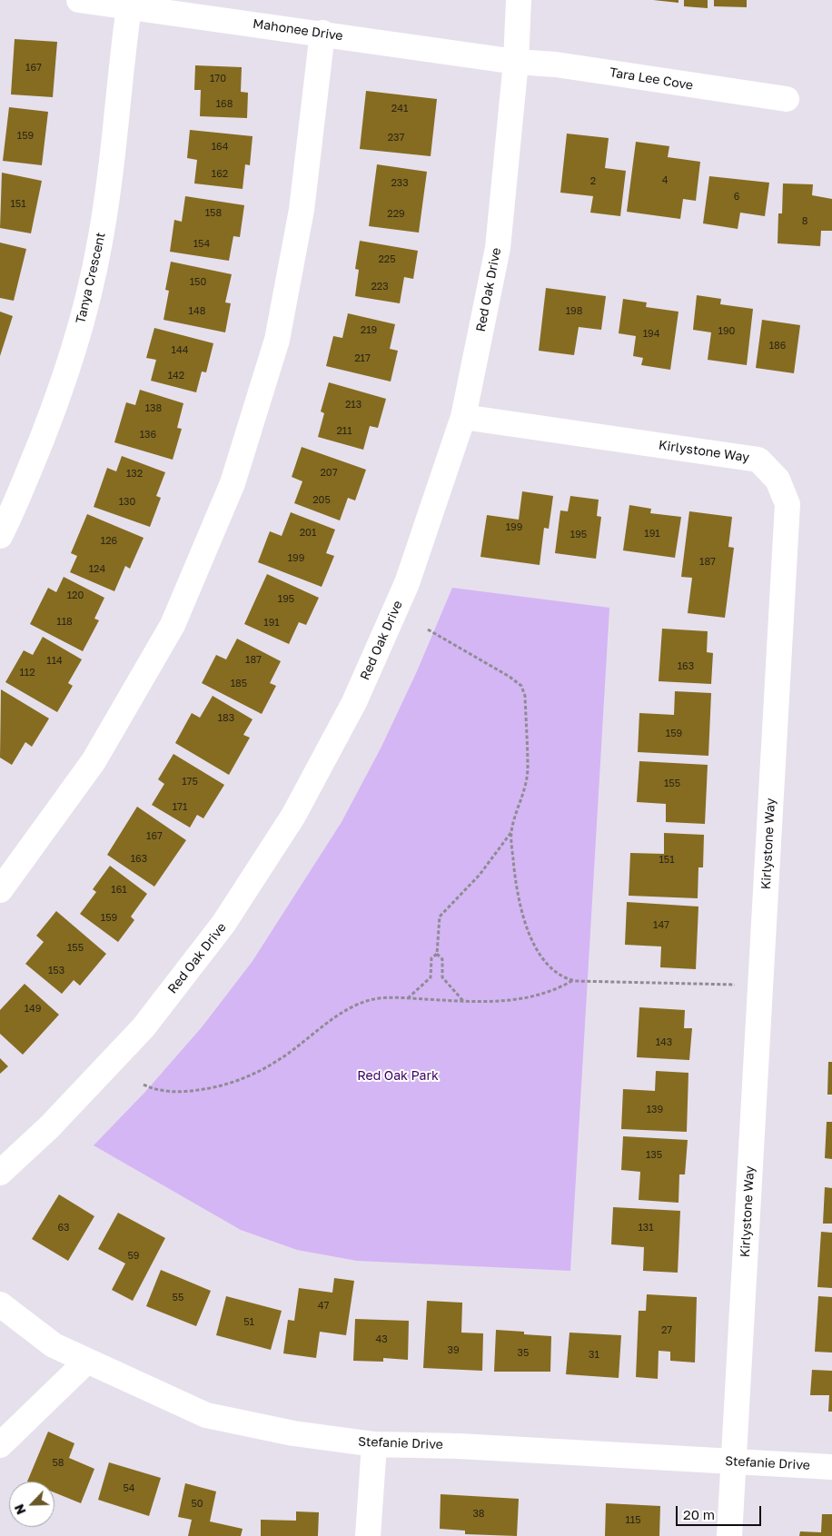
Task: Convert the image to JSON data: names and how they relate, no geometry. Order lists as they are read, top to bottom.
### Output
{
  "streets": {
    "street": [
      "Mahonee Drive",
      "Tara Lee Cove",
      "Tanya Crescent",
      "Red Oak Drive",
      "Kirlystone Way",
      "Stefanie Drive"
    ]
  },
  "crossings": [
    ["Mahonee Drive", "Tara Lee Cove"],
    ["Mahonee Drive", "Tanya Crescent"],
    ["Mahonee Drive", "Red Oak Drive"],
    ["Tara Lee Cove", "Red Oak Drive"],
    ["Red Oak Drive", "Kirlystone Way"],
    ["Kirlystone Way", "Stefanie Drive"]
  ],
  "parks": ["Red Oak Park"],
  "house_numbers": [
    "167",
    "170",
    "168",
    "241",
    "159",
    "237",
    "164",
    "162",
    "4",
    "2",
    "233",
    "6",
    "151",
    "158",
    "229",
    "8",
    "154",
    "225",
    "150",
    "223",
    "148",
    "198",
    "219",
    "190",
    "194",
    "186",
    "144",
    "217",
    "142",
    "213",
    "138",
    "211",
    "136",
    "207",
    "132",
    "205",
    "130",
    "199",
    "201",
    "191",
    "195",
    "126",
    "199",
    "187",
    "124",
    "120",
    "195",
    "118",
    "191",
    "187",
    "114",
    "163",
    "112",
    "185",
    "183",
    "159",
    "175",
    "155",
    "171",
    "167",
    "163",
    "151",
    "161",
    "159",
    "147",
    "155",
    "153",
    "149",
    "143",
    "139",
    "135",
    "63",
    "131",
    "59",
    "55",
    "47",
    "51",
    "27",
    "43",
    "39",
    "35",
    "31",
    "58",
    "54",
    "50",
    "38",
    "115"
  ],
  "scale_bar": "20 m",
  "north": "bottom left"
}
